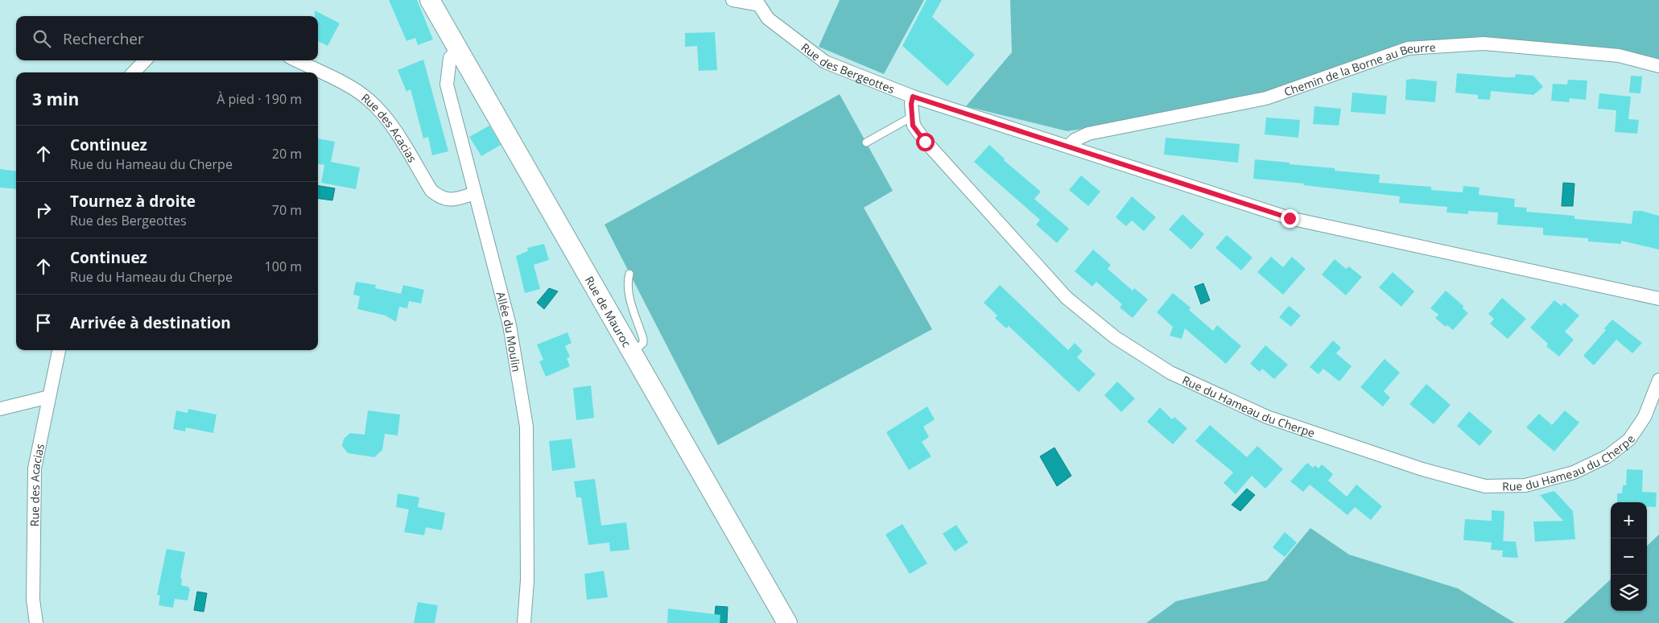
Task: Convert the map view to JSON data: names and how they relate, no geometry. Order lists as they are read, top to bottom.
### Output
{
  "streets": {
    "street": [
      "Rue des Bergeottes",
      "Chemin de la Borne au Beurre",
      "Rue des Acacias",
      "Rue de Mauroc",
      "Allée du Moulin",
      "Rue du Hameau du Cherpe"
    ]
  },
  "crossings": [
    ["Rue des Bergeottes", "Chemin de la Borne au Beurre"],
    ["Rue des Bergeottes", "Rue du Hameau du Cherpe"],
    ["Rue des Acacias", "Allée du Moulin"],
    ["Rue de Mauroc", "Allée du Moulin"]
  ],
  "page": {
    "search": "Rechercher",
    "heading": ["3 min", "À pied · 190 m"],
    "list": [
      ["Continuez", "Rue du Hameau du Cherpe", "20 m"],
      ["Tournez à droite", "Rue des Bergeottes", "70 m"],
      ["Continuez", "Rue du Hameau du Cherpe", "100 m"],
      "Arrivée à destination"
    ],
    "map_buttons": ["+", "−"]
  }
}
